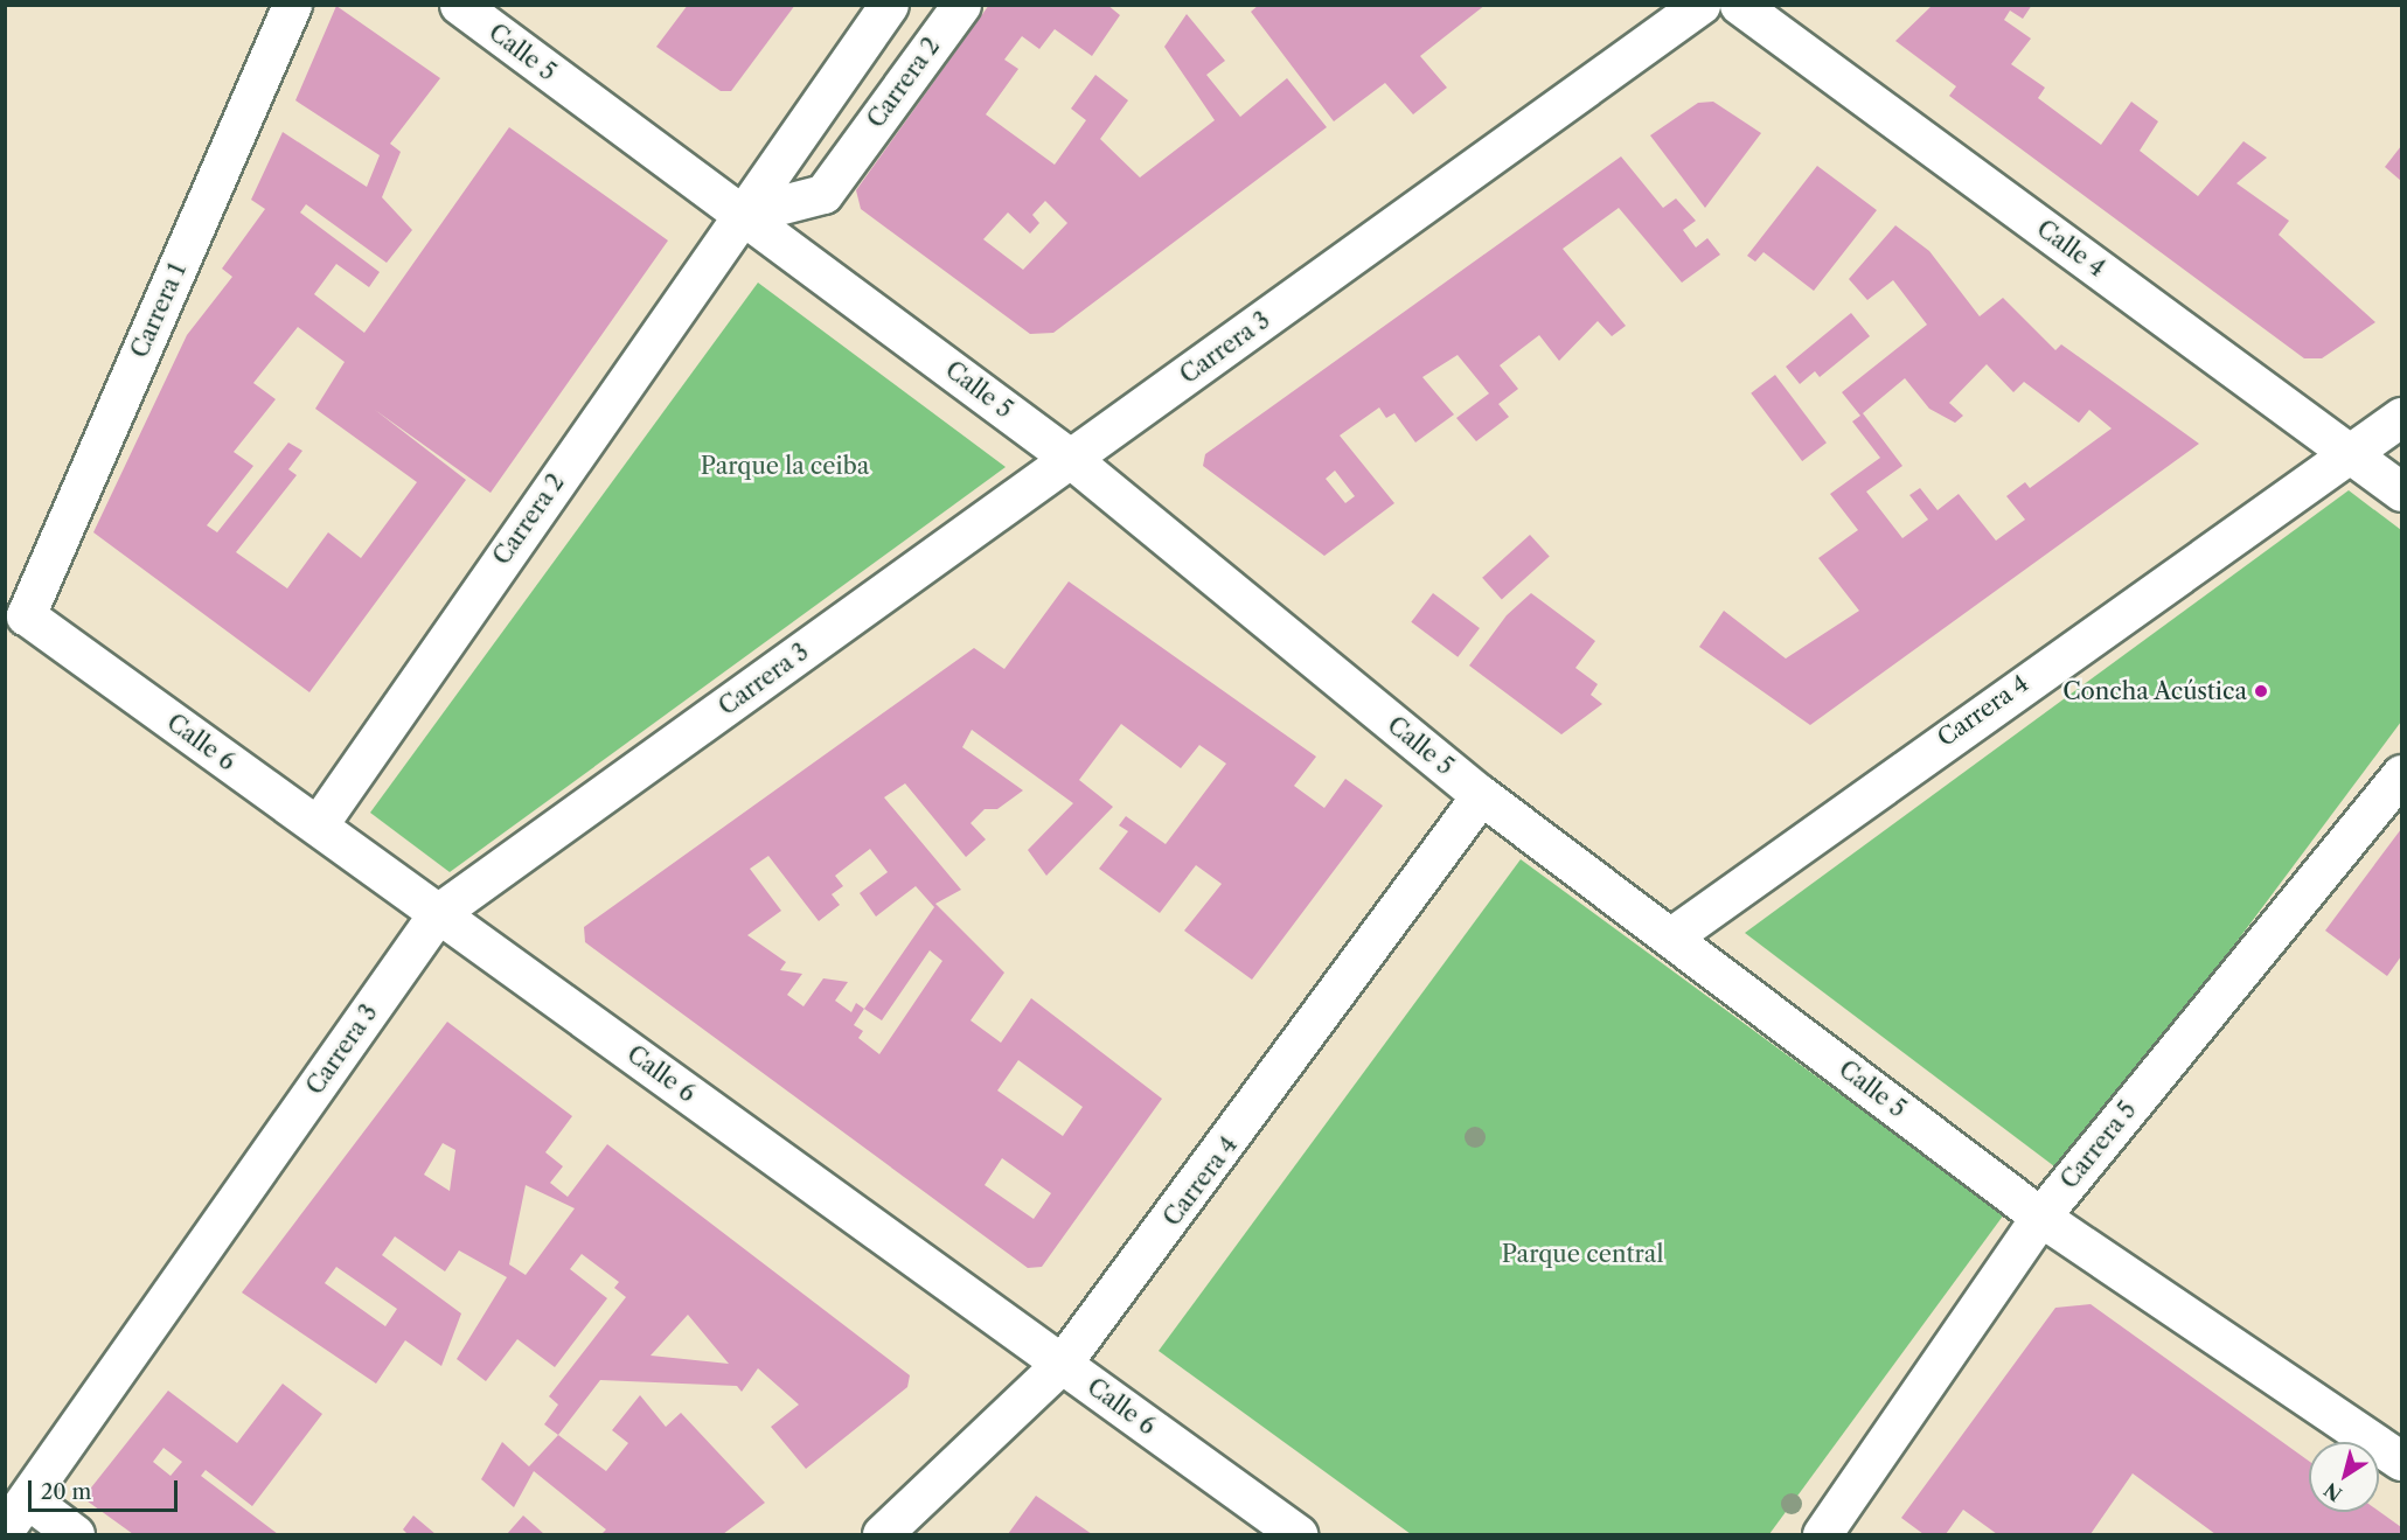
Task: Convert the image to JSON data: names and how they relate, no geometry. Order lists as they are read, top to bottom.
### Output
{
  "streets": {
    "street": [
      "Calle 5",
      "Carrera 2",
      "Calle 4",
      "Carrera 1",
      "Carrera 3",
      "Carrera 4",
      "Calle 6",
      "Carrera 5"
    ]
  },
  "crossings": [
    ["Calle 5", "Carrera 2"],
    ["Calle 5", "Carrera 3"],
    ["Calle 5", "Carrera 4"],
    ["Calle 5", "Carrera 5"],
    ["Carrera 2", "Calle 6"],
    ["Calle 4", "Carrera 4"],
    ["Carrera 1", "Calle 6"],
    ["Carrera 3", "Calle 6"],
    ["Carrera 4", "Calle 6"]
  ],
  "parks": ["Parque la ceiba", "Parque central"],
  "places": ["Concha Acústica"],
  "scale_bar": "20 m",
  "north": "bottom left"
}
